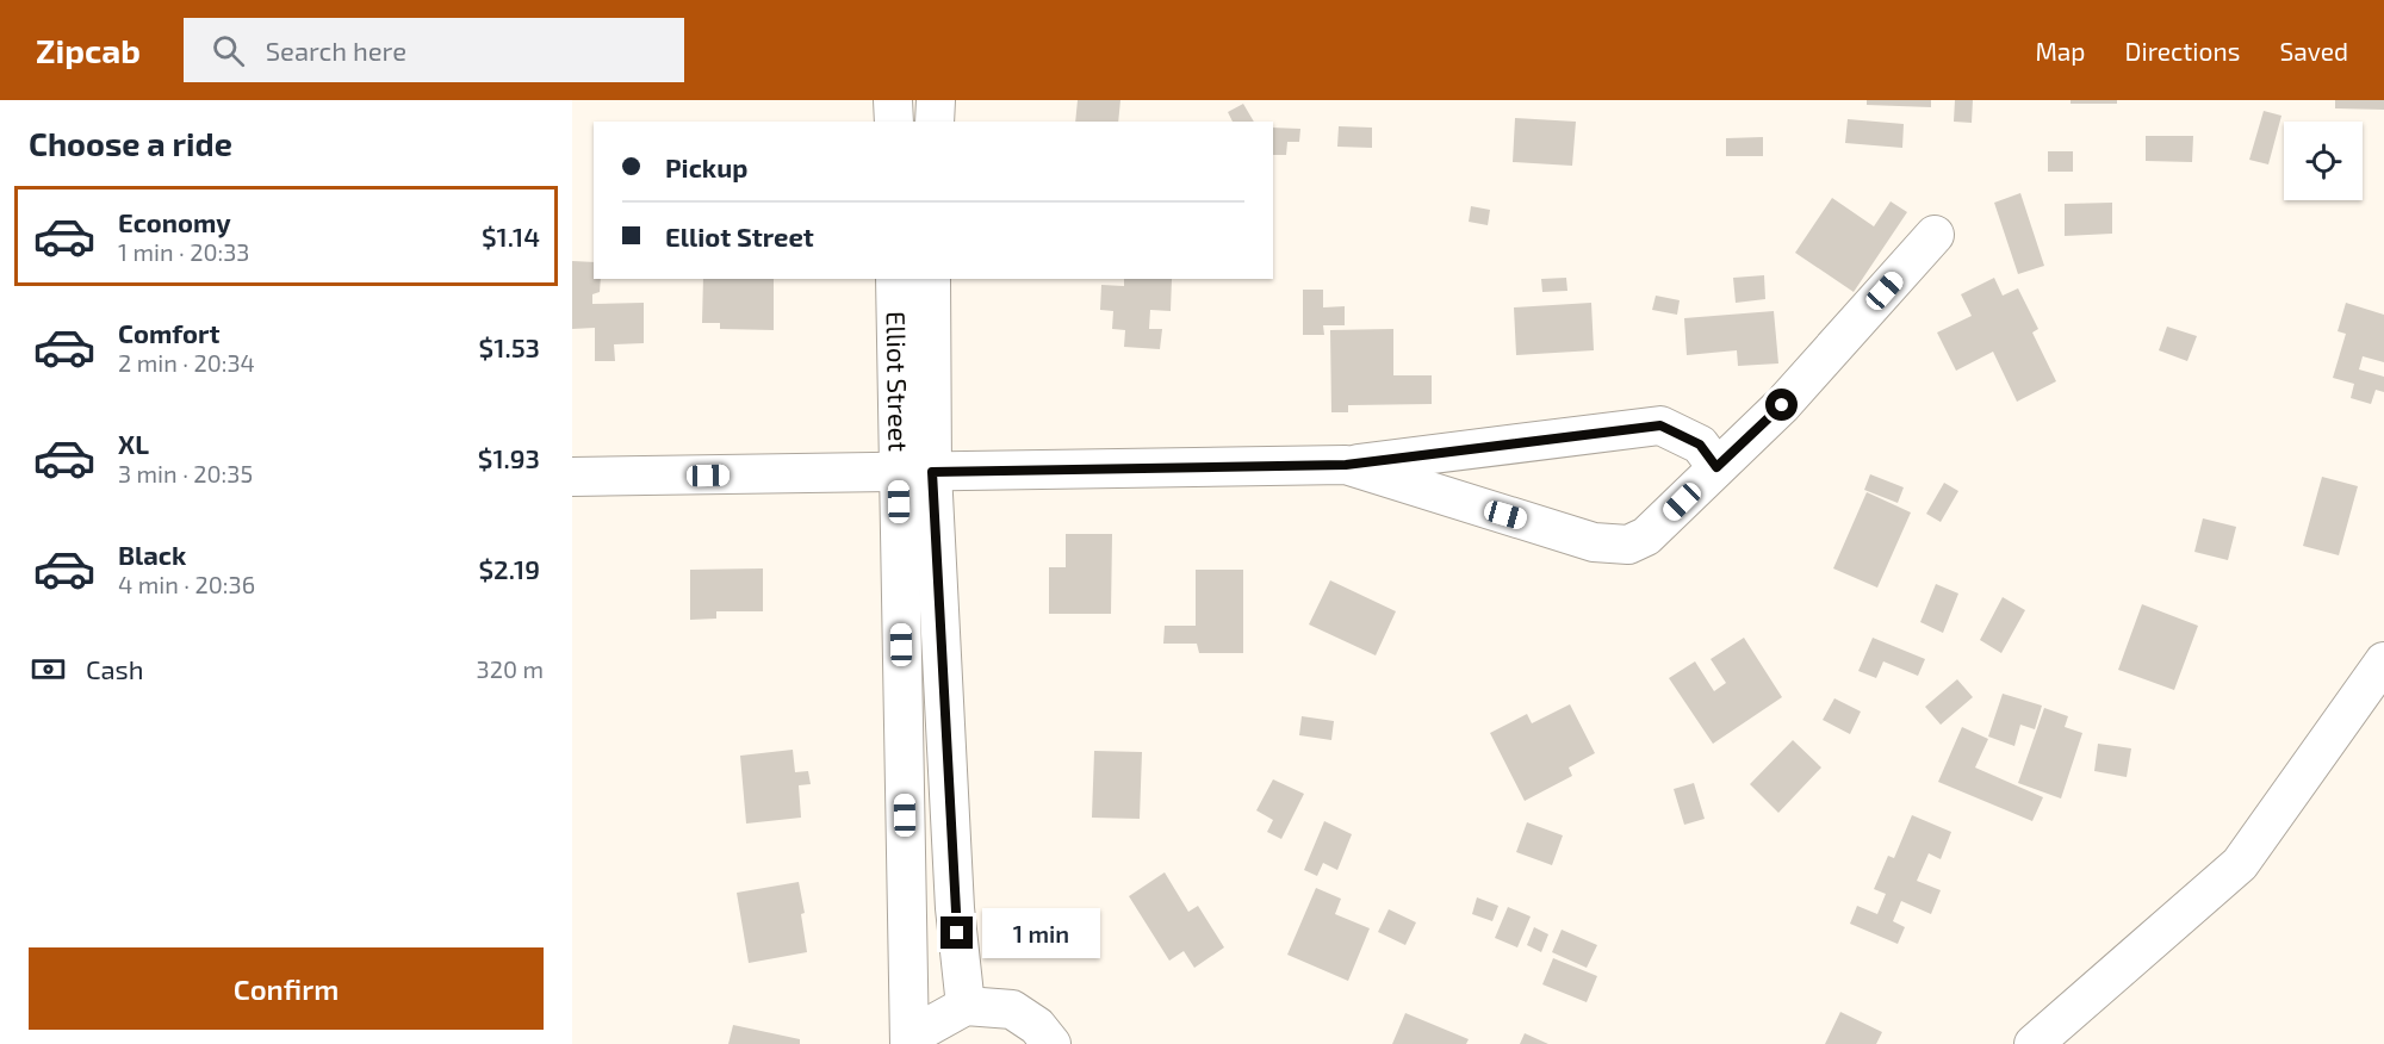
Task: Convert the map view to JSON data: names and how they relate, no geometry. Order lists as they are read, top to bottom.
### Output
{
  "streets": {
    "street": ["Elliot Street"]
  },
  "page": {
    "header": "Zipcab",
    "search": "Search here",
    "nav": ["Map", "Directions", "Saved"],
    "heading": "Choose a ride",
    "banner": ["Pickup", "Elliot Street"],
    "list": [
      {
        "name": "Economy",
        "note": "1 min · 20:33",
        "value": "$1.14"
      },
      {
        "name": "Comfort",
        "note": "2 min · 20:34",
        "value": "$1.53"
      },
      {
        "name": "XL",
        "note": "3 min · 20:35",
        "value": "$1.93"
      },
      {
        "name": "Black",
        "note": "4 min · 20:36",
        "value": "$2.19"
      }
    ],
    "pay": ["Cash", "320 m"],
    "bubble": "1 min",
    "buttons": "Confirm"
  }
}
